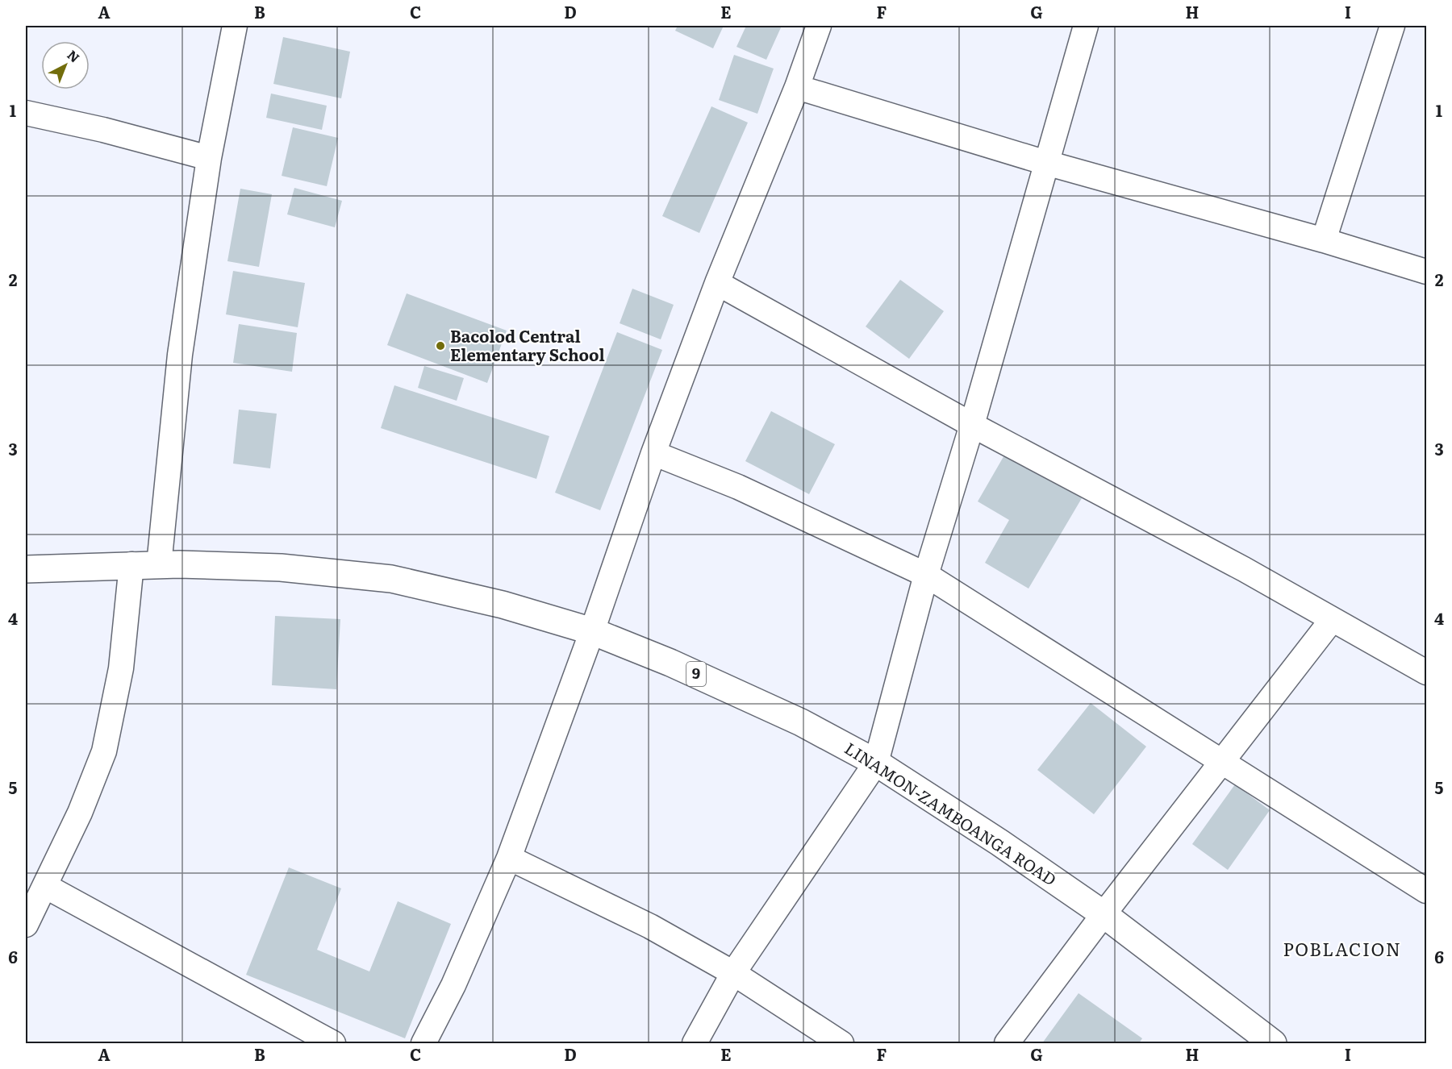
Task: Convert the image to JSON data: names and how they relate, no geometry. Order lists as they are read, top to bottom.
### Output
{
  "streets": {
    "highway": ["9", "LINAMON-ZAMBOANGA ROAD"]
  },
  "districts": ["POBLACION"],
  "places": ["Bacolod Central Elementary School"],
  "north": "top right",
  "grid": {
    "columns": [
      "A",
      "B",
      "C",
      "D",
      "E",
      "F",
      "G",
      "H",
      "I"
    ],
    "rows": [
      "1",
      "2",
      "3",
      "4",
      "5",
      "6"
    ]
  }
}
